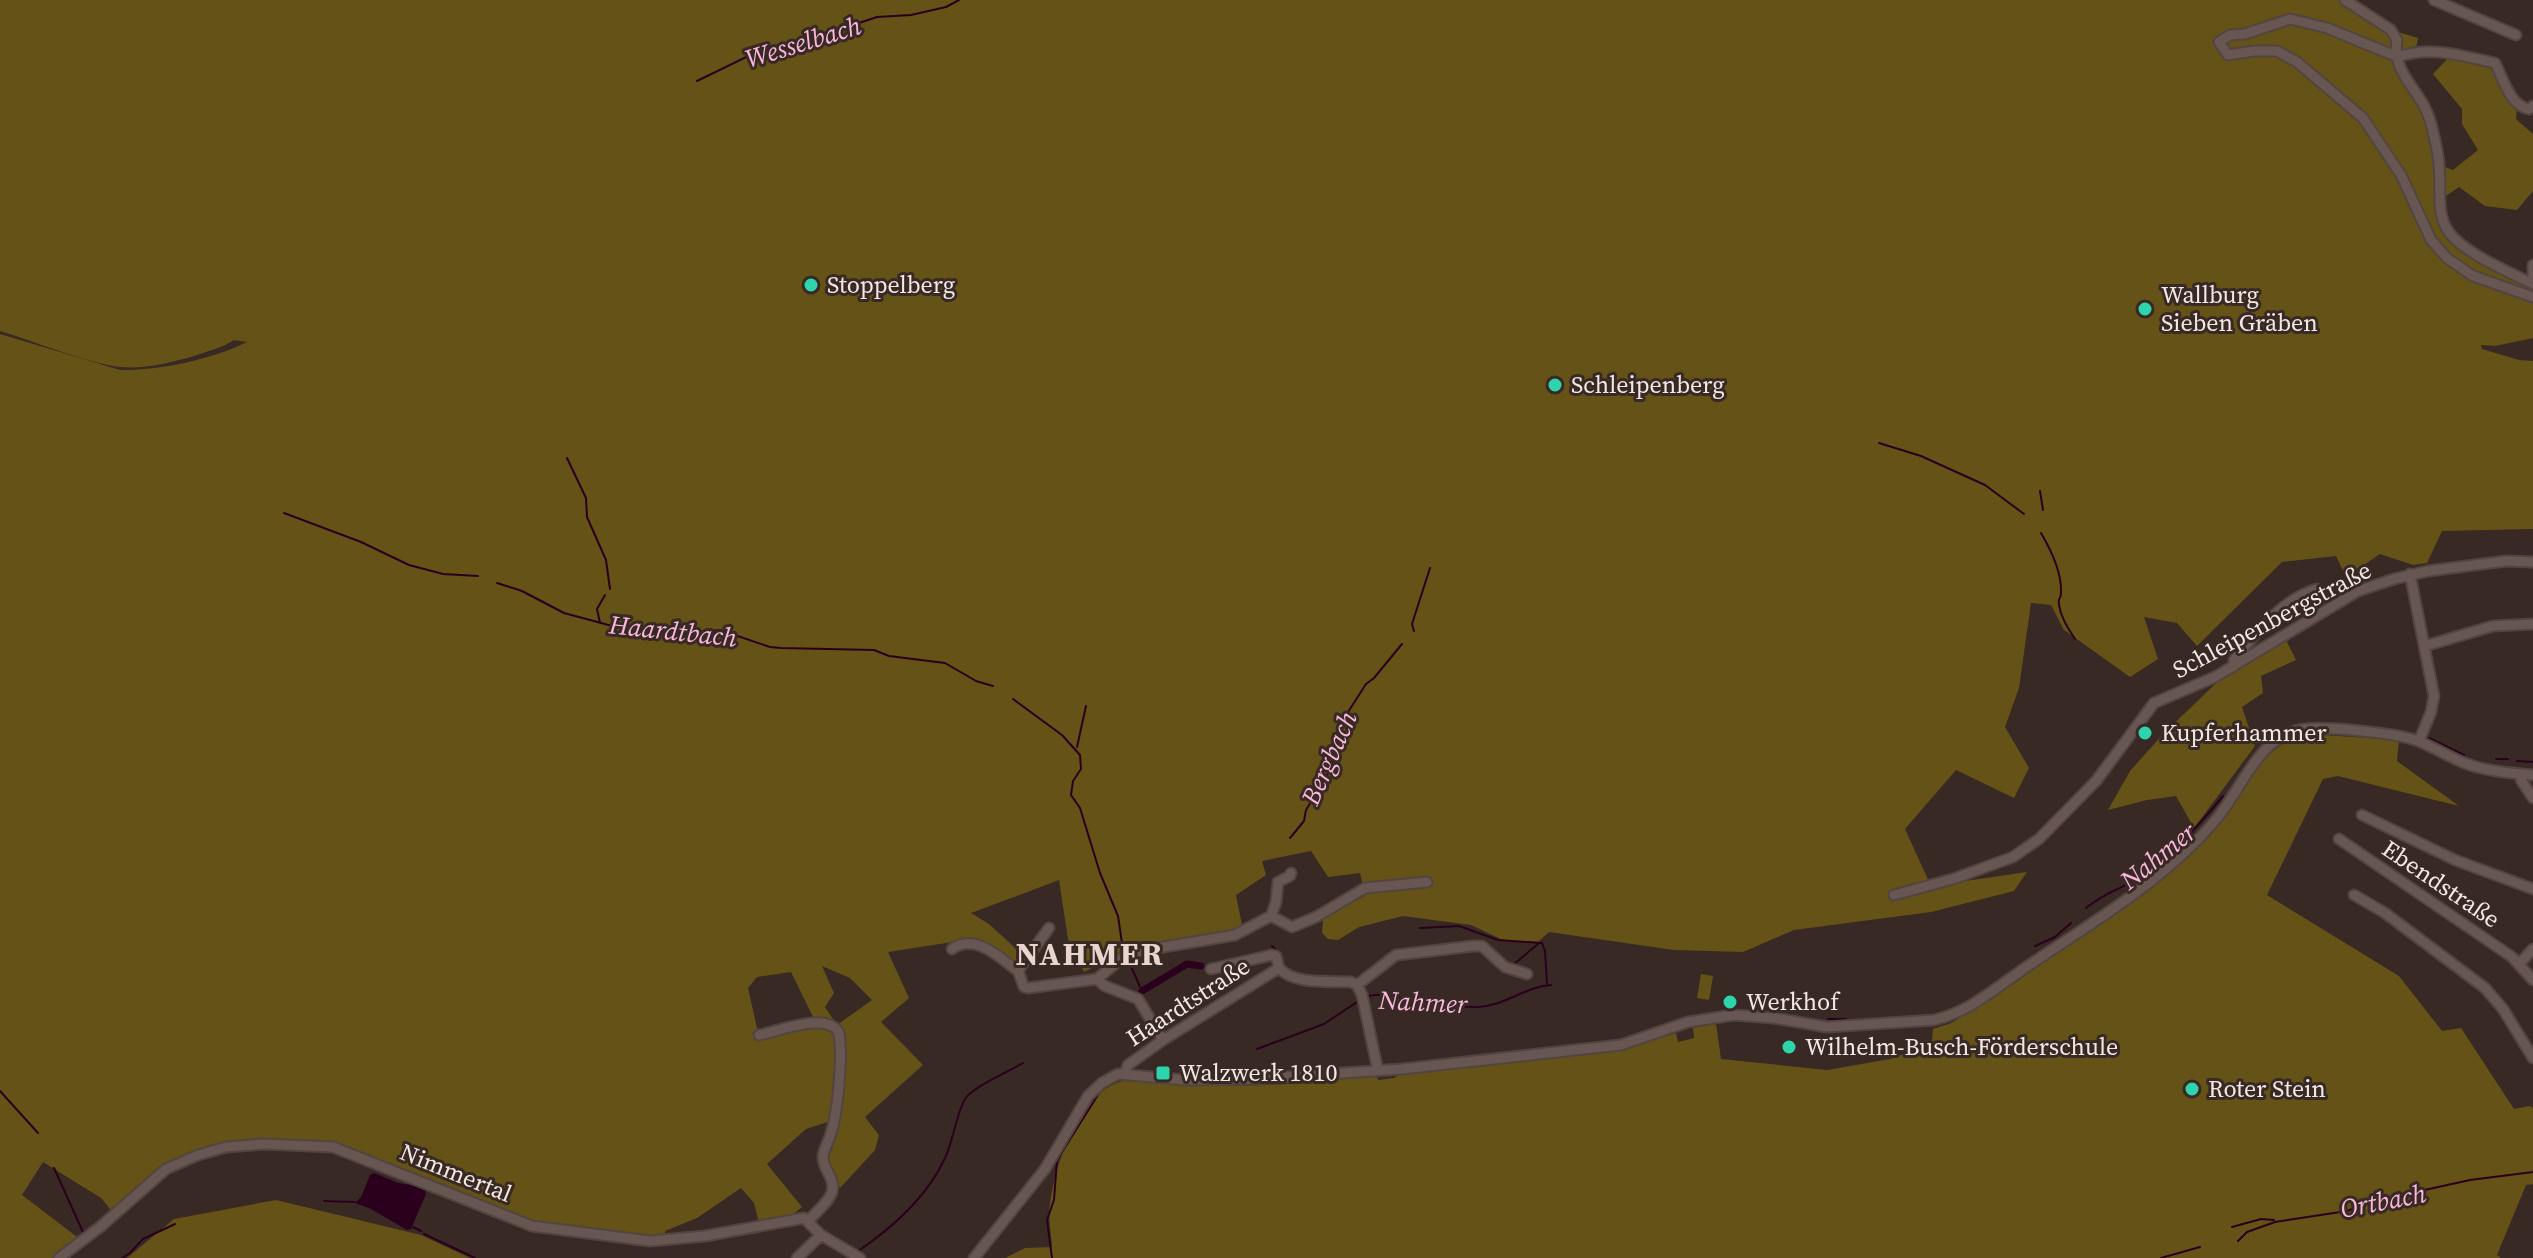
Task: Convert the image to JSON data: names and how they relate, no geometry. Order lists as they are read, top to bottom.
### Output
{
  "streets": {
    "street": [
      "Schleipenbergstraße",
      "Ebendstraße",
      "Haardtstraße",
      "Nimmertal"
    ]
  },
  "districts": ["NAHMER"],
  "water": [
    "Wesselbach",
    "Haardtbach",
    "Bergbach",
    "Nahmer",
    "Ortbach"
  ],
  "places": {
    "other": [
      "Stoppelberg",
      "Wallburg Sieben Gräben",
      "Schleipenberg",
      "Kupferhammer",
      "Werkhof",
      "Wilhelm-Busch-Förderschule",
      "Roter Stein"
    ],
    "transit": ["Walzwerk 1810"]
  }
}
